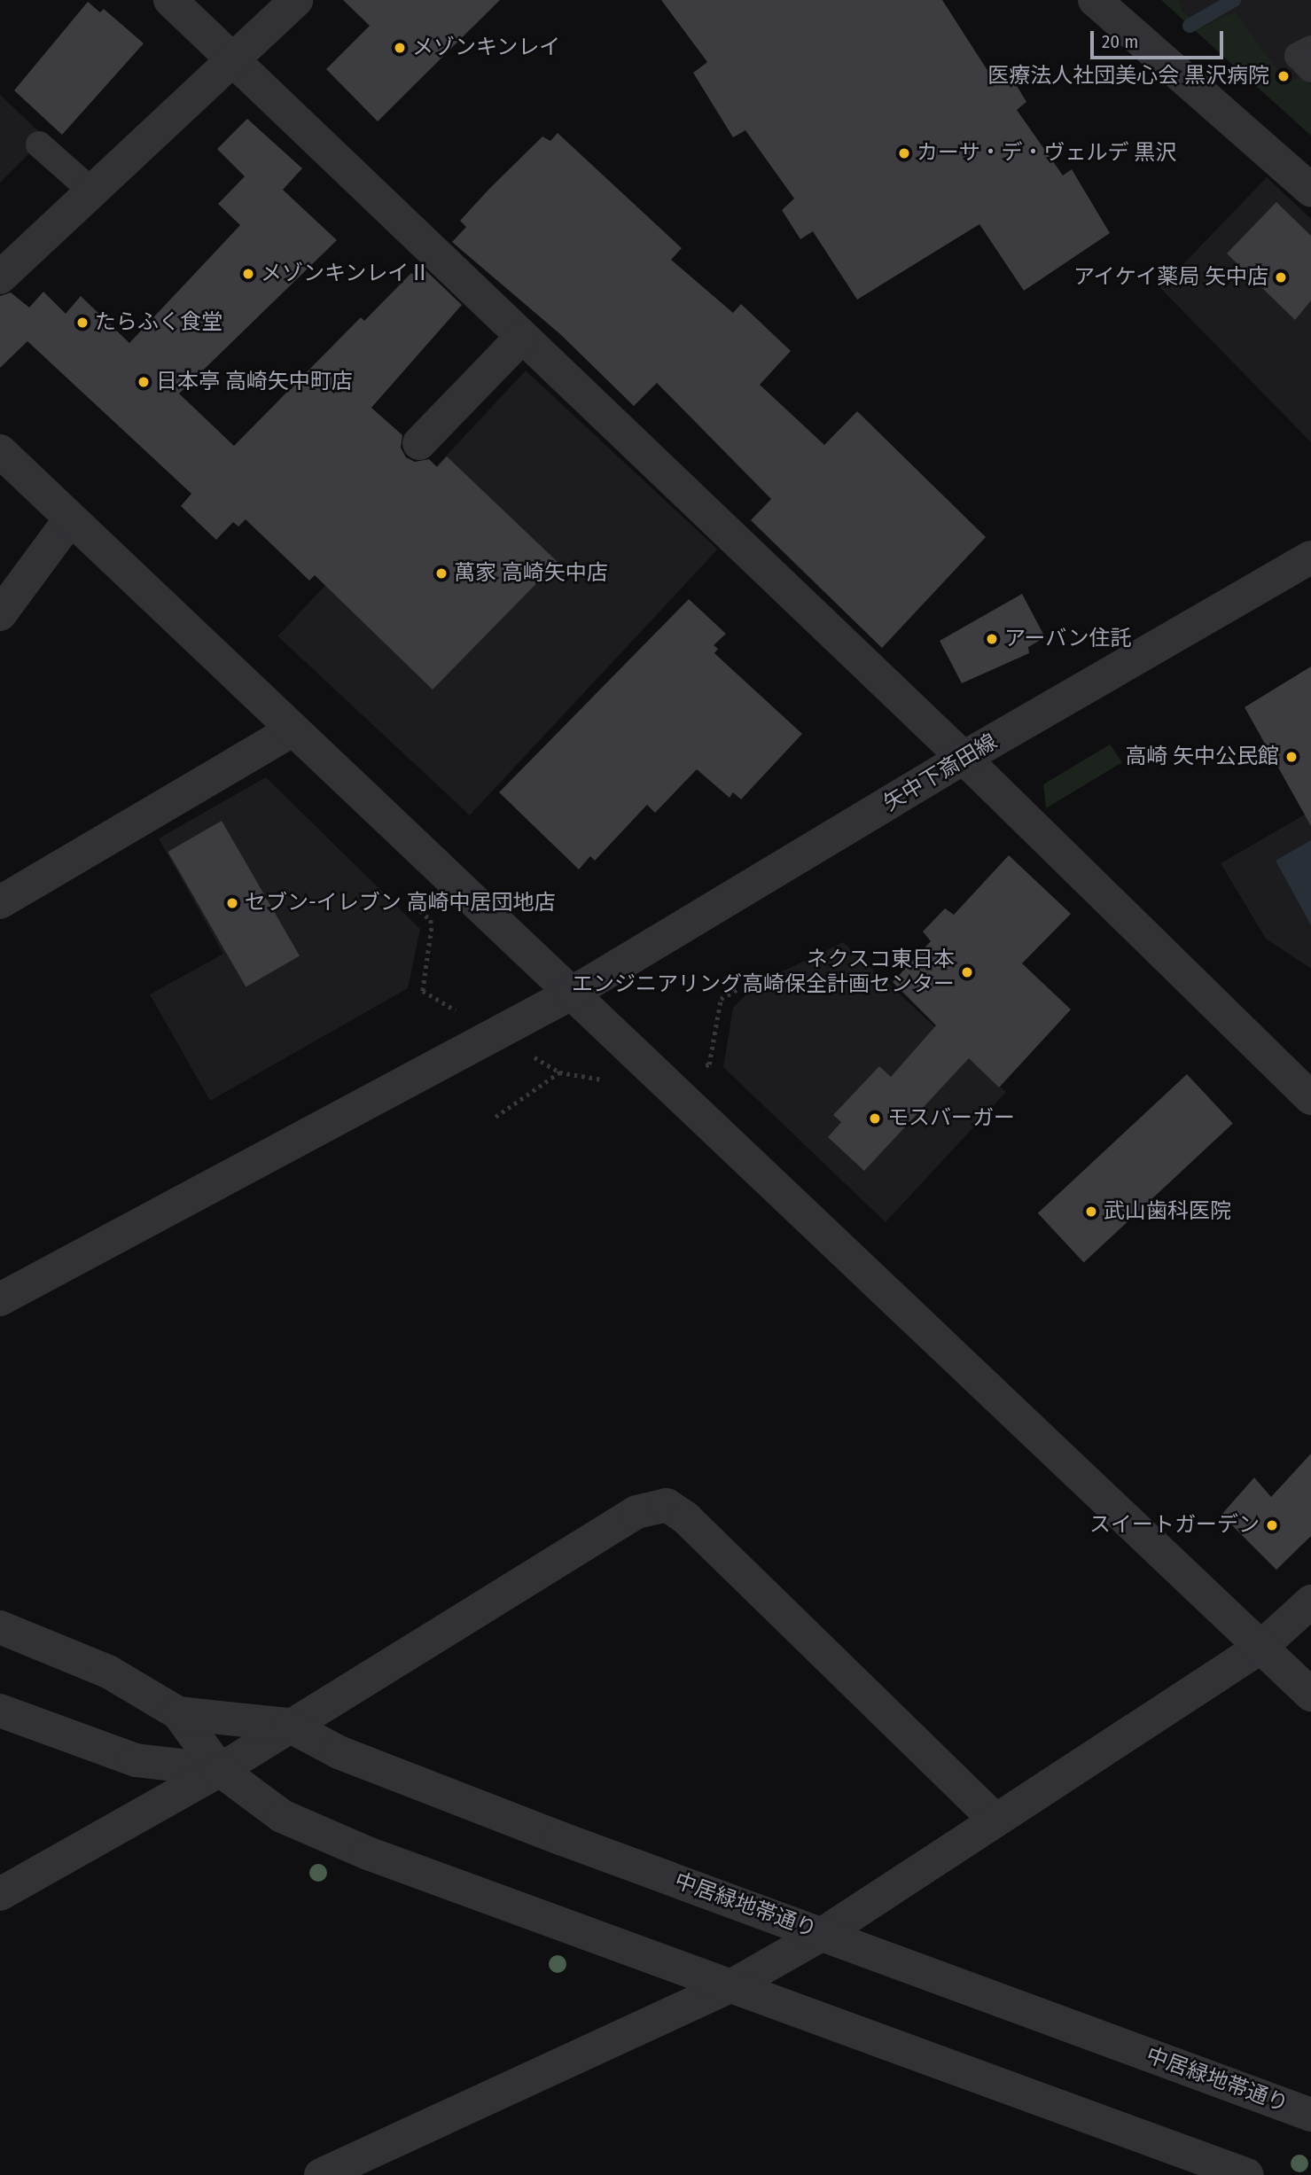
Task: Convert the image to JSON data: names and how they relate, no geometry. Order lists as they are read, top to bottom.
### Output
{
  "streets": {
    "street": ["矢中下斎田線", "中居緑地帯通り"]
  },
  "places": [
    "メゾンキンレイ",
    "医療法人社団美心会 黒沢病院",
    "カーサ・デ・ヴェルデ 黒沢",
    "メゾンキンレイⅡ",
    "アイケイ薬局 矢中店",
    "たらふく食堂",
    "日本亭 高崎矢中町店",
    "萬家 高崎矢中店",
    "アーバン住託",
    "高崎 矢中公民館",
    "セブン-イレブン 高崎中居団地店",
    "ネクスコ東日本 エンジニアリング高崎保全計画センター",
    "モスバーガー",
    "武山歯科医院",
    "スイートガーデン"
  ],
  "scale_bar": "20 m"
}
